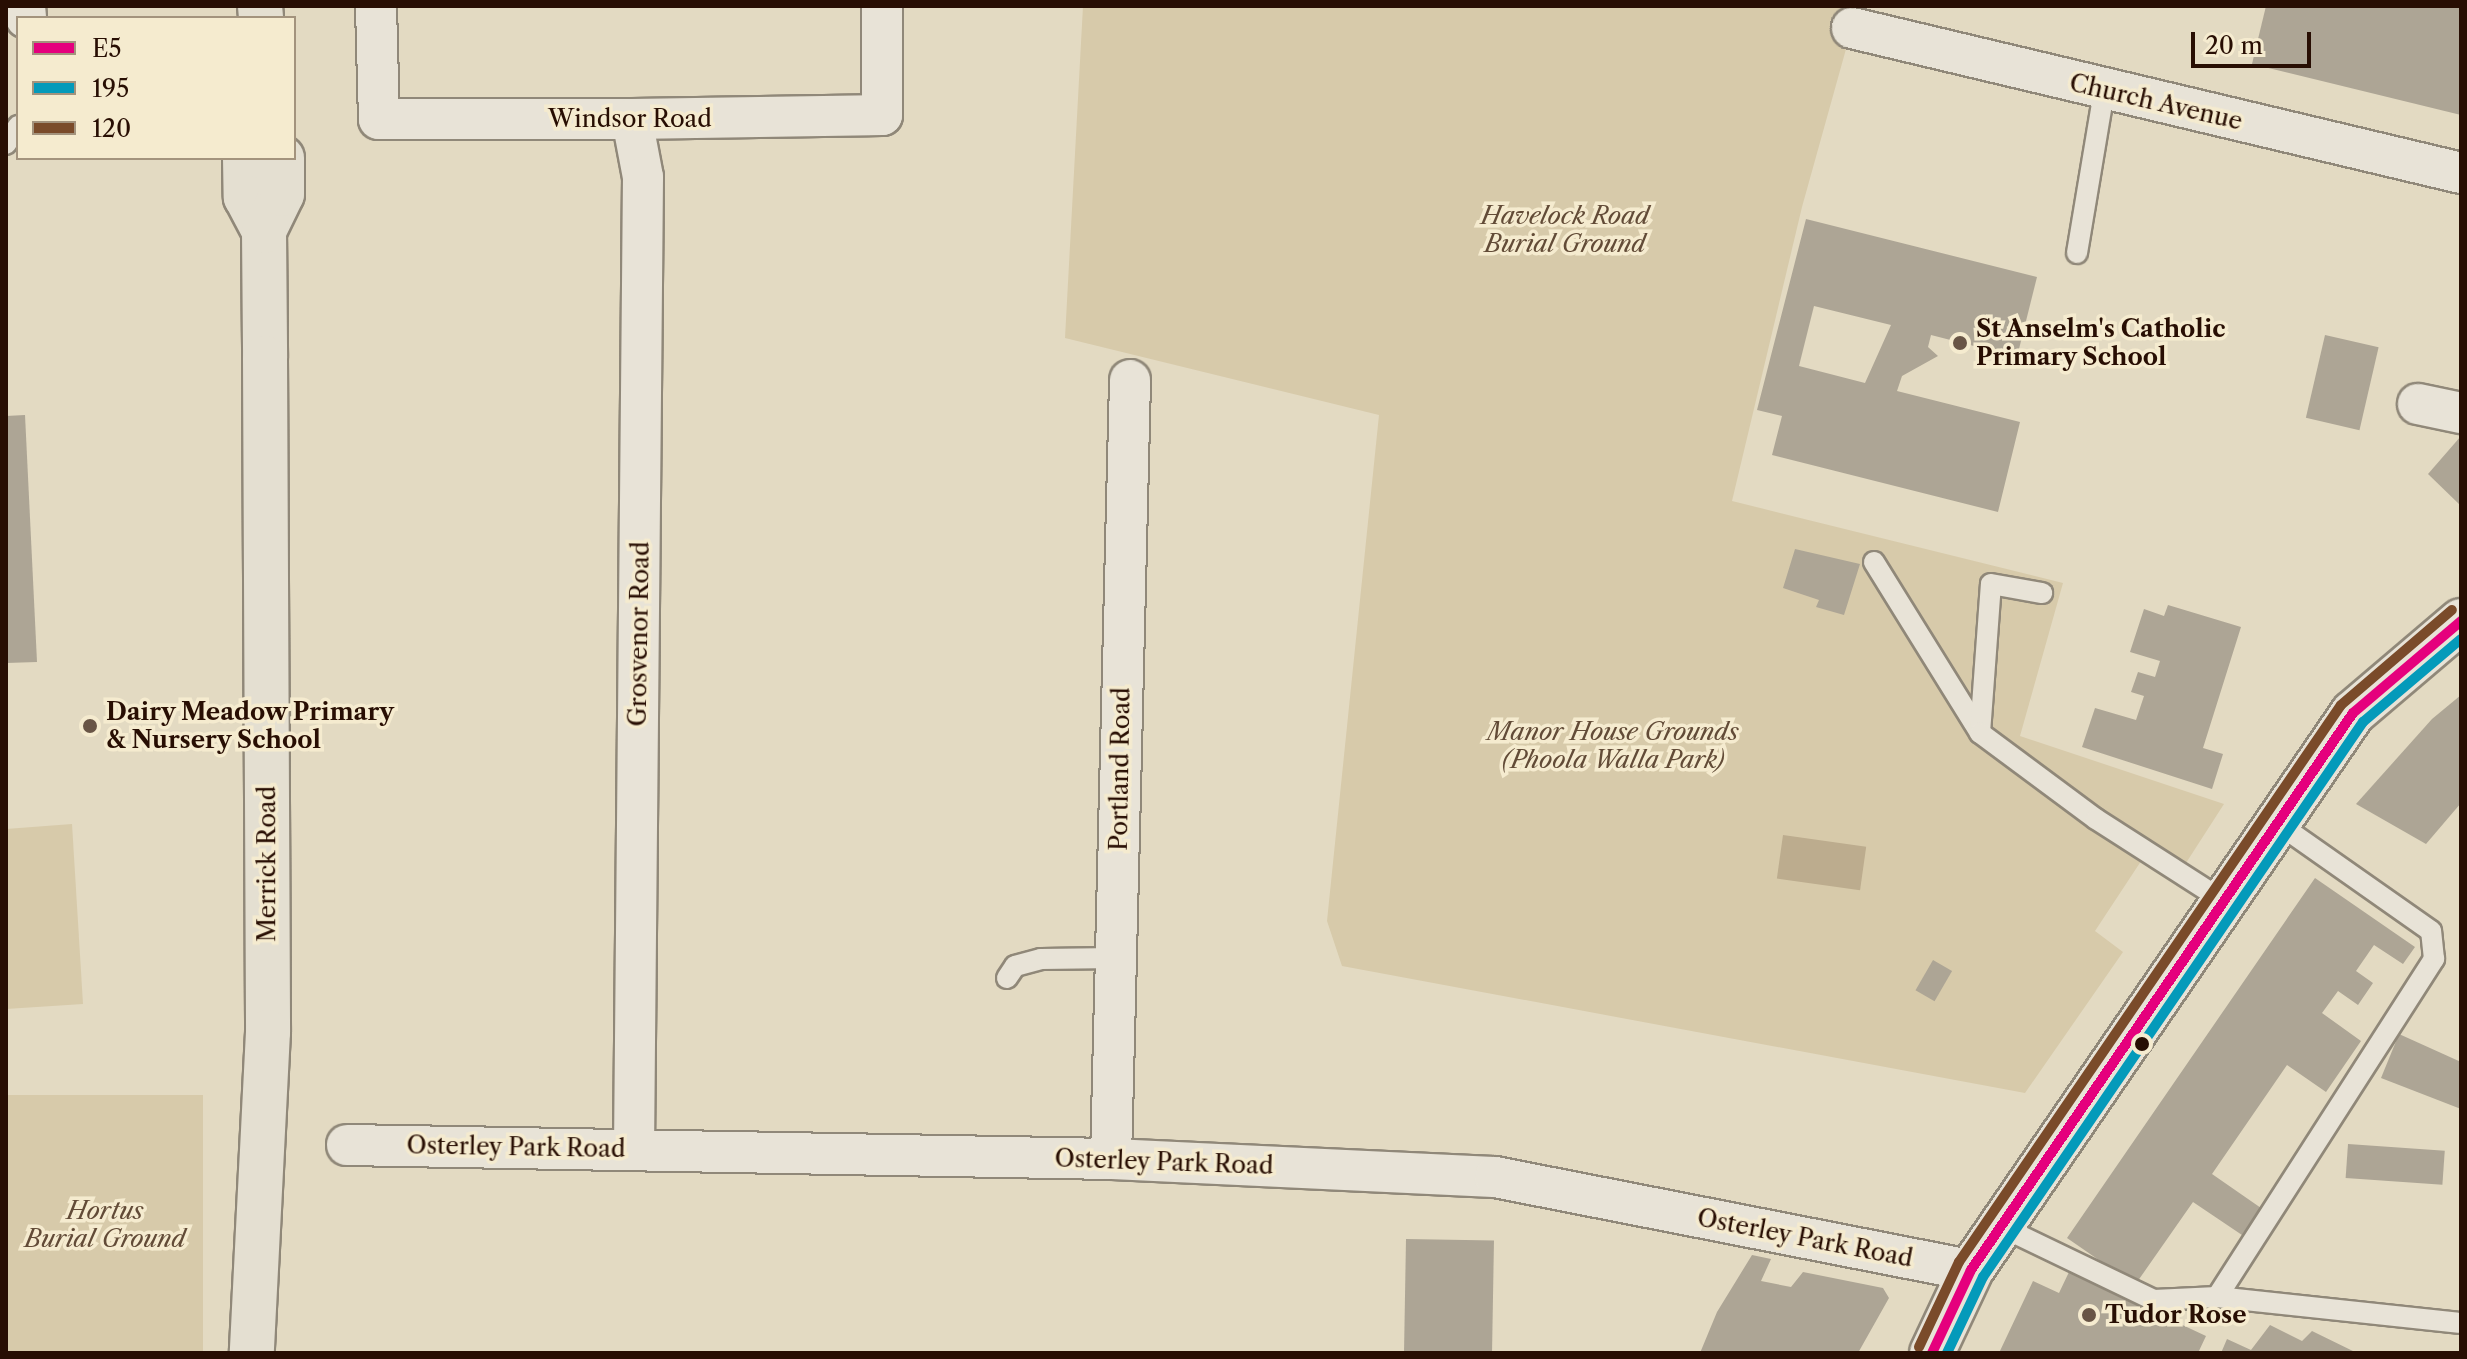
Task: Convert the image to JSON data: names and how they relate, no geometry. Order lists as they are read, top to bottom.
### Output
{
  "streets": {
    "main road": ["Merrick Road"],
    "street": [
      "Church Avenue",
      "Windsor Road",
      "Grosvenor Road",
      "Portland Road",
      "Osterley Park Road"
    ]
  },
  "crossings": [
    ["Windsor Road", "Grosvenor Road"],
    ["Grosvenor Road", "Osterley Park Road"],
    ["Portland Road", "Osterley Park Road"]
  ],
  "parks": ["Havelock Road Burial Ground", "Manor House Grounds (Phoola Walla Park)", "Hortus Burial Ground"],
  "places": ["St Anselm's Catholic Primary School", "Dairy Meadow Primary & Nursery School", "Tudor Rose"],
  "lines": ["transit line 120", "transit line E5", "transit line 195"],
  "legend": ["E5", "195", "120"],
  "scale_bar": "20 m"
}
